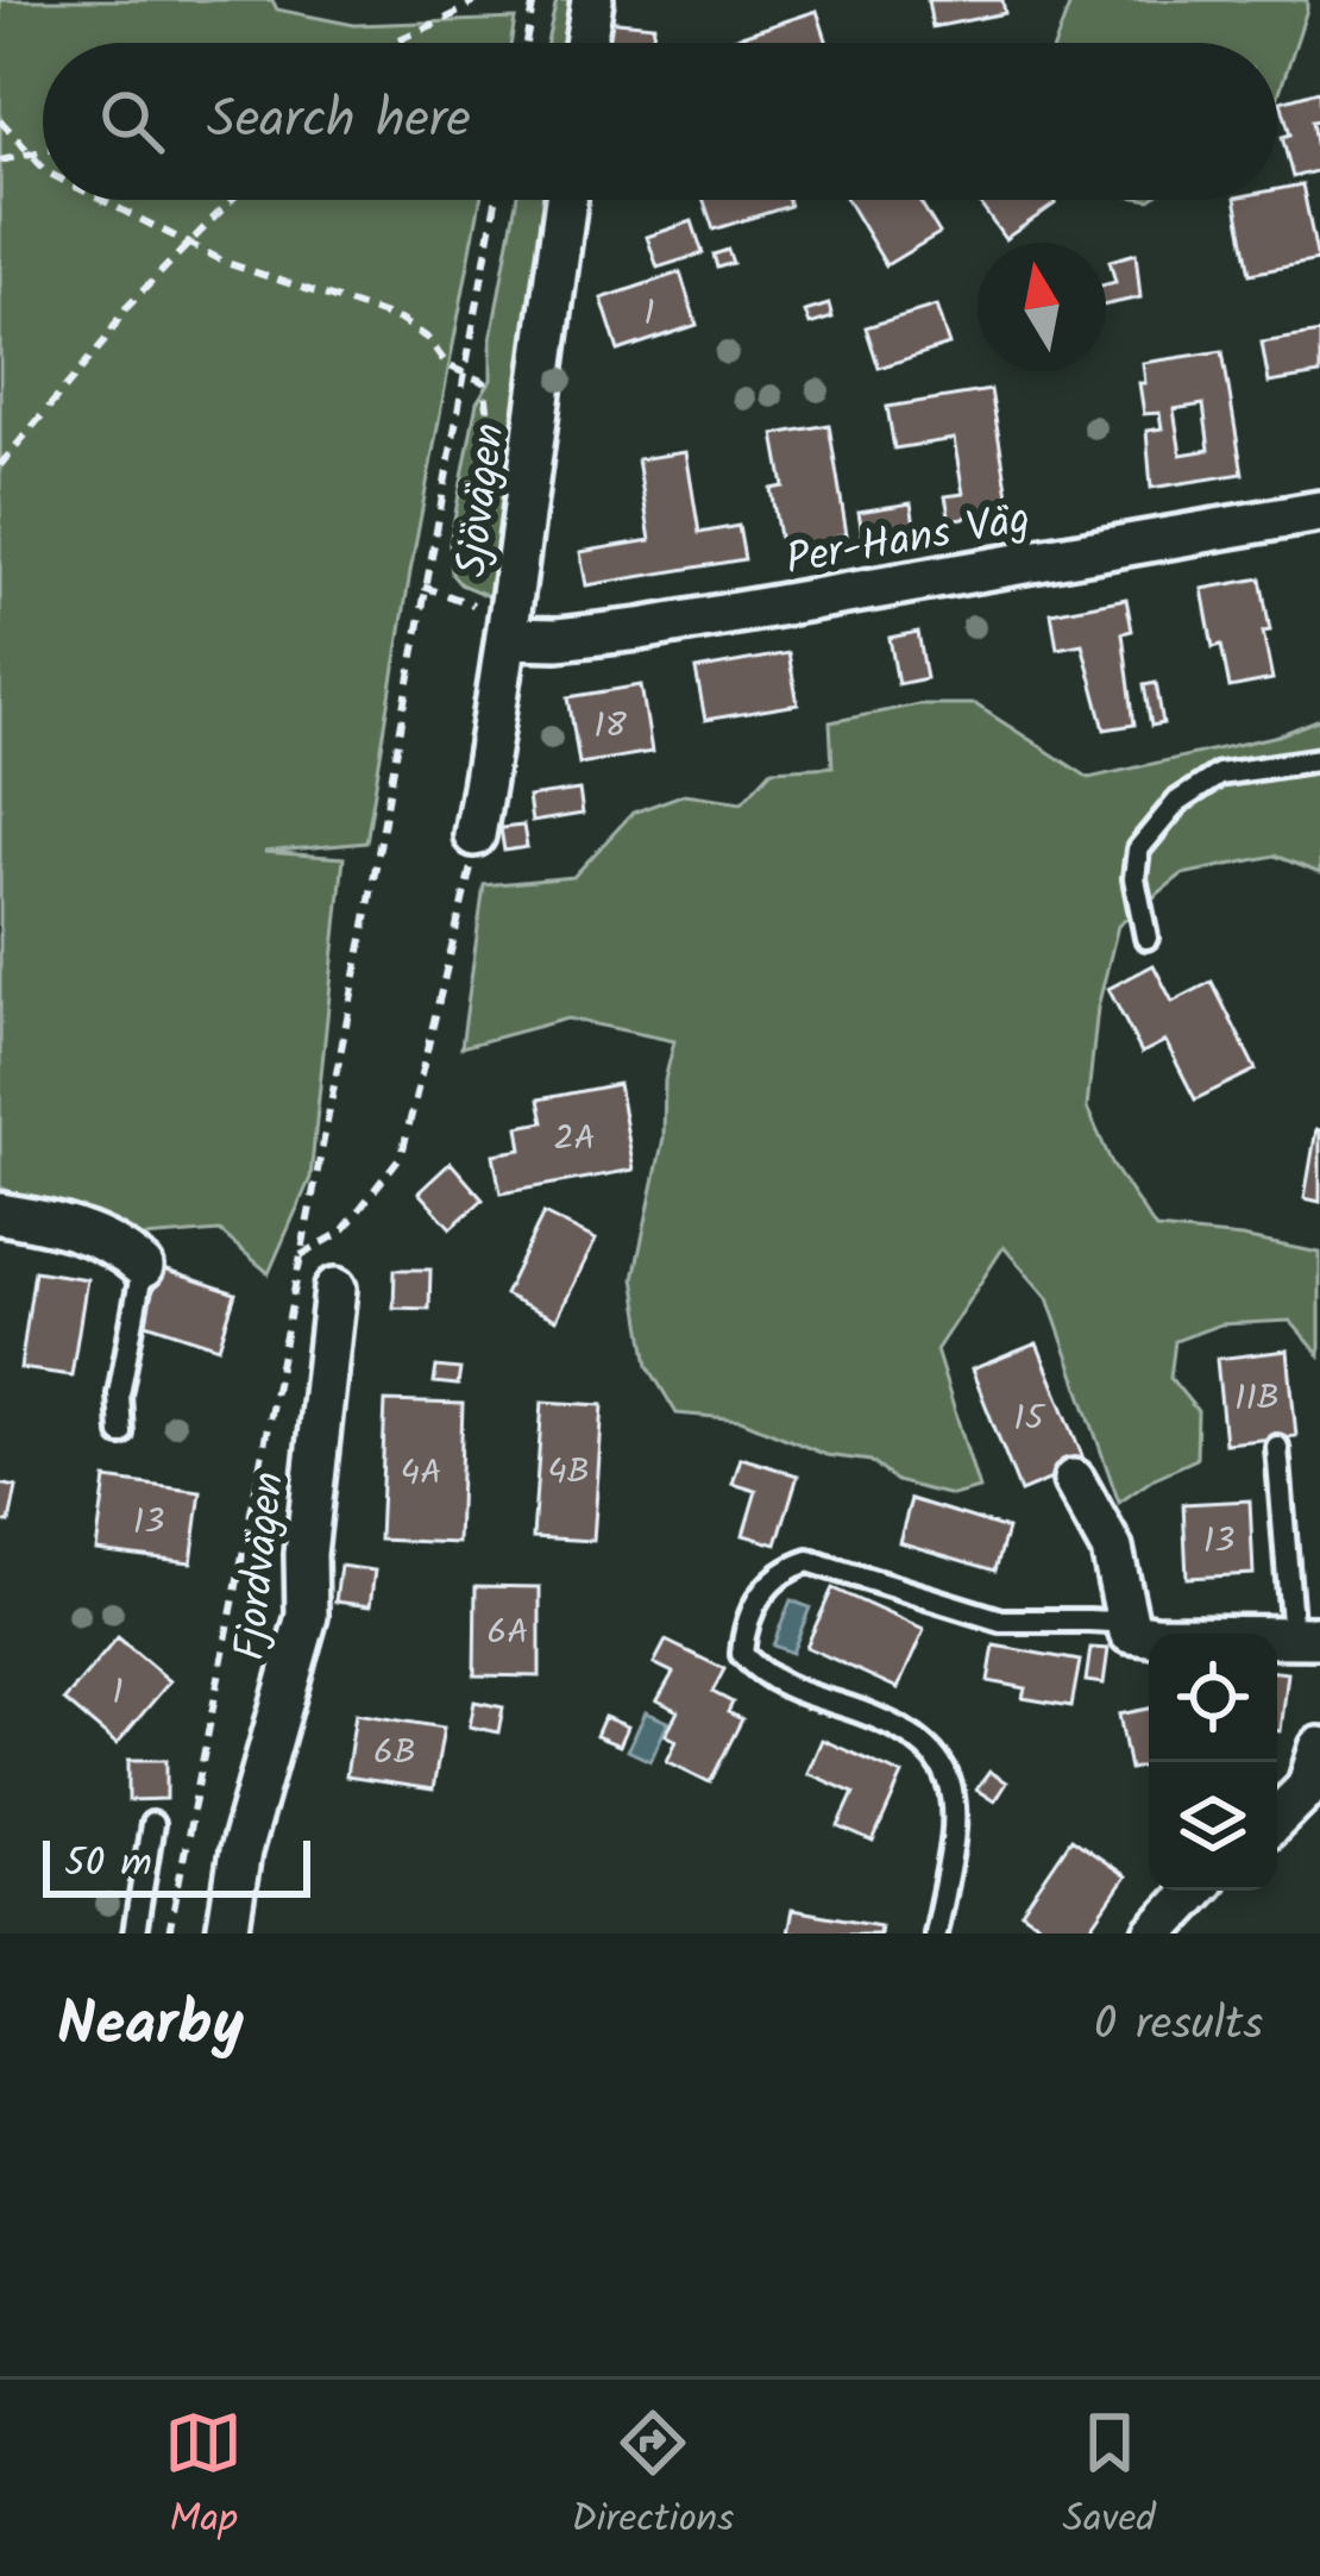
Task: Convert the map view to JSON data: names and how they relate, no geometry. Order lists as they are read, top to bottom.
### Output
{
  "streets": {
    "street": ["Sjövägen", "Per-Hans Väg", "Fjordvägen"]
  },
  "crossings": [
    ["Sjövägen", "Per-Hans Väg"]
  ],
  "house_numbers": [
    "1",
    "18",
    "2A",
    "11B",
    "15",
    "4B",
    "4A",
    "13",
    "13",
    "6A",
    "1",
    "6B"
  ],
  "scale_bar": "50 m",
  "north": "top",
  "page": {
    "search": "Search here",
    "scale": "50 m",
    "heading": ["Nearby", "0 results"],
    "nav": ["Map", "Directions", "Saved"]
  }
}
